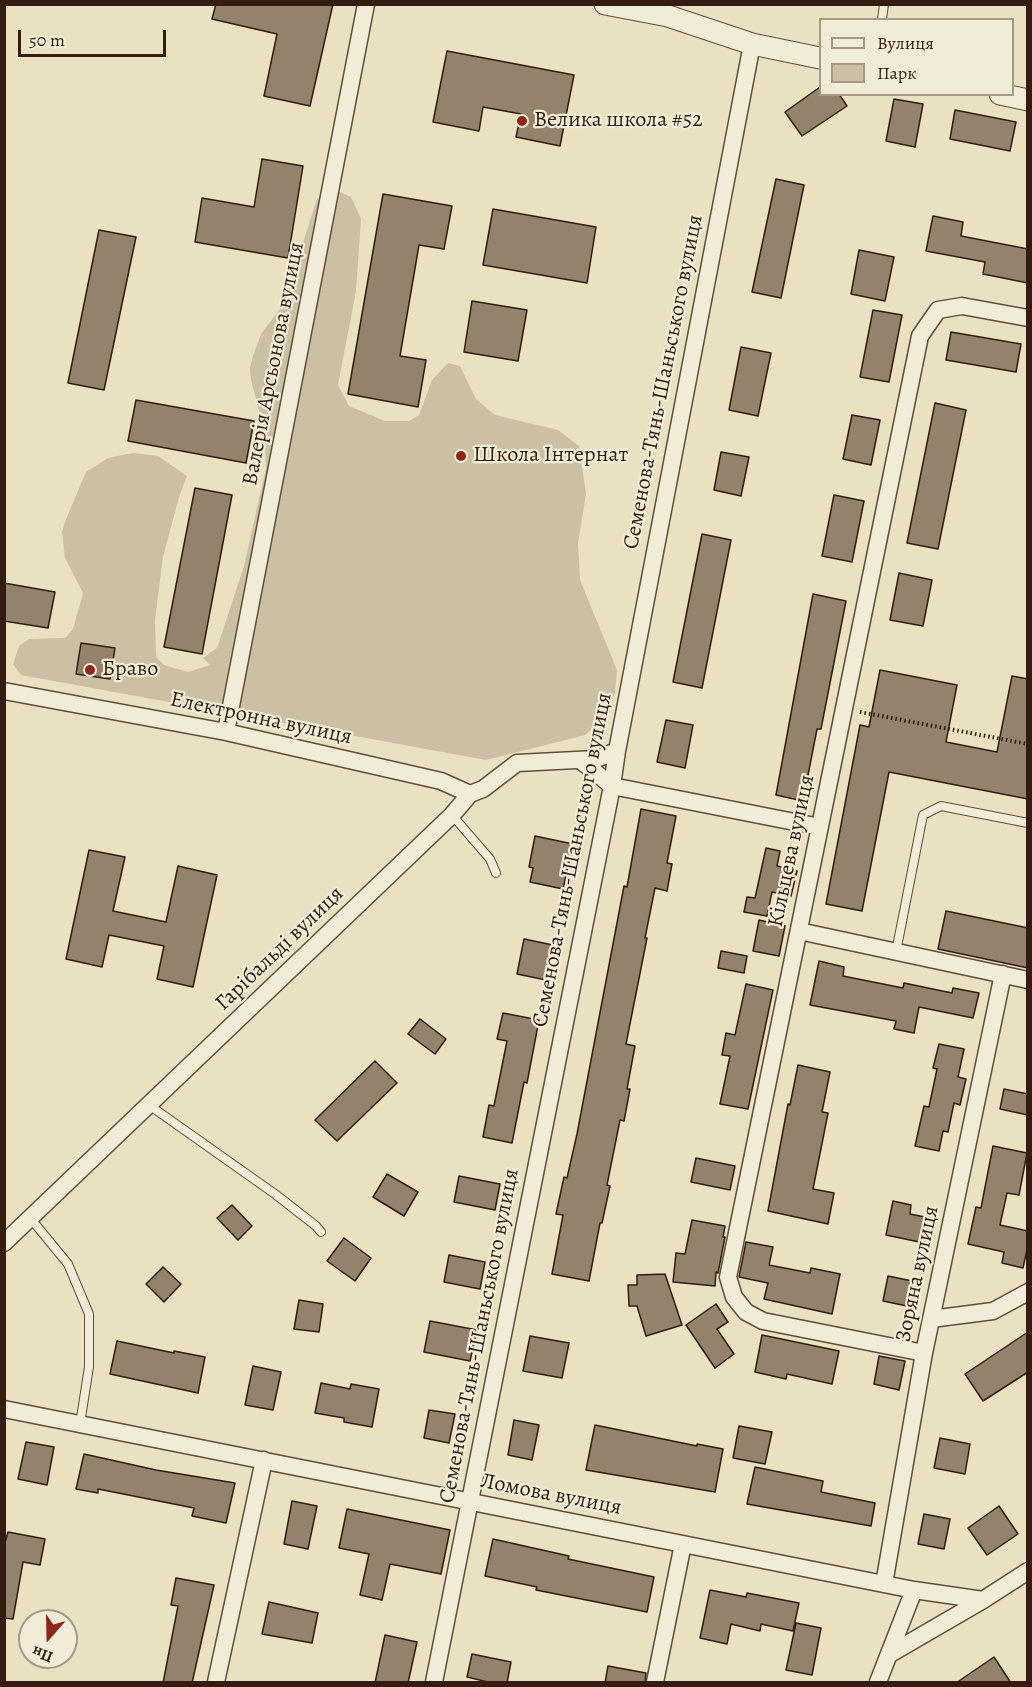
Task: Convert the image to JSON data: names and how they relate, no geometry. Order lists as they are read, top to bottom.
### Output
{
  "streets": {
    "street": [
      "Валерія Арсьонова вулиця",
      "Семенова-Тянь-Шаньського вулиця",
      "Електронна вулиця",
      "Кільцева вулиця",
      "Гарібальді вулиця",
      "Зоряна вулиця",
      "Ломова вулиця"
    ]
  },
  "crossings": [
    ["Валерія Арсьонова вулиця", "Електронна вулиця"],
    ["Семенова-Тянь-Шаньського вулиця", "Гарібальді вулиця"],
    ["Семенова-Тянь-Шаньського вулиця", "Ломова вулиця"],
    ["Електронна вулиця", "Гарібальді вулиця"],
    ["Кільцева вулиця", "Зоряна вулиця"],
    ["Зоряна вулиця", "Ломова вулиця"]
  ],
  "places": ["Велика школа #52", "Школа Інтернат", "Браво"],
  "legend": ["Вулиця", "Парк"],
  "scale_bar": "50 m",
  "north": "bottom"
}
